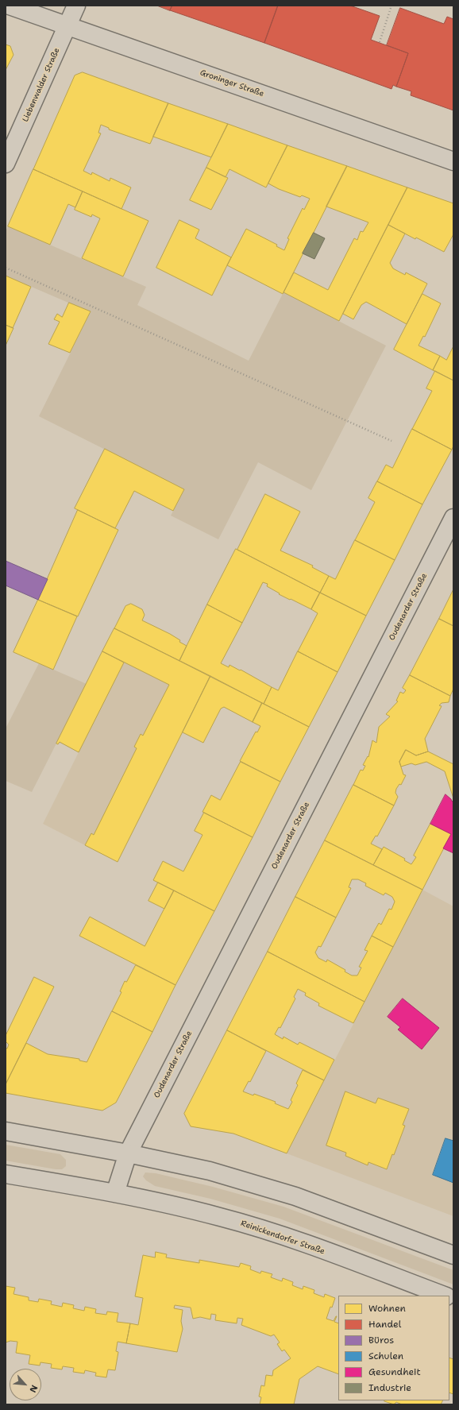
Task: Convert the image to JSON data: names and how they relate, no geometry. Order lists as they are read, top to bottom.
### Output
{
  "streets": {
    "street": [
      "Groninger Straße",
      "Liebenwalder Straße",
      "Oudenarder Straße",
      "Reinickendorfer Straße"
    ]
  },
  "crossings": [
    ["Groninger Straße", "Liebenwalder Straße"]
  ],
  "legend": [
    "Wohnen",
    "Handel",
    "Büros",
    "Schulen",
    "Gesundheit",
    "Industrie"
  ],
  "north": "bottom right"
}
